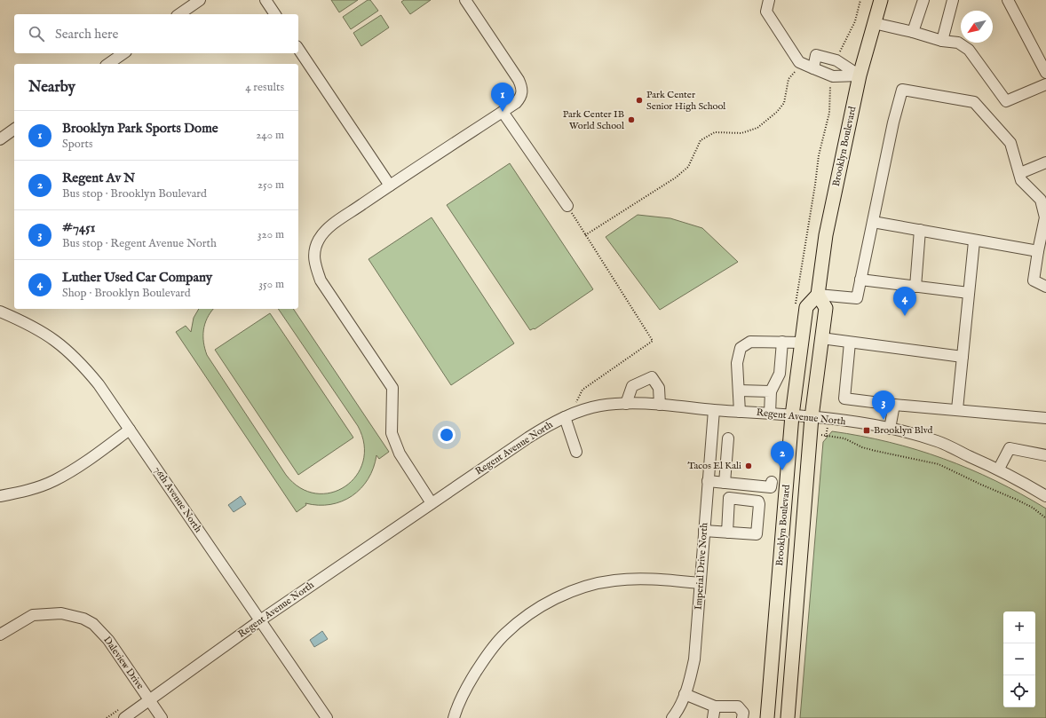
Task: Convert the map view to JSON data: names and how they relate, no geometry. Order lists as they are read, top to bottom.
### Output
{
  "streets": {
    "main road": ["Brooklyn Boulevard"],
    "street": [
      "Regent Avenue North",
      "76th Avenue North",
      "Imperial Drive North",
      "Daleview Drive"
    ]
  },
  "crossings": [
    ["Brooklyn Boulevard", "Regent Avenue North"],
    ["Regent Avenue North", "76th Avenue North"],
    ["Regent Avenue North", "Imperial Drive North"],
    ["Regent Avenue North", "Daleview Drive"]
  ],
  "places": {
    "other": ["Park Center Senior High School", "Park Center IB World School", "Tacos El Kali"],
    "transit": ["Brooklyn Blvd"]
  },
  "north": "bottom left",
  "page": {
    "search": "Search here",
    "heading": ["Nearby", "4 results"],
    "pins": [
      "1",
      "4",
      "3",
      "2"
    ],
    "list": [
      {
        "mark": "1",
        "name": "Brooklyn Park Sports Dome",
        "note": "Sports",
        "value": "240 m"
      },
      {
        "mark": "2",
        "name": "Regent Av N",
        "note": "Bus stop · Brooklyn Boulevard",
        "value": "250 m"
      },
      {
        "mark": "3",
        "name": "#7451",
        "note": "Bus stop · Regent Avenue North",
        "value": "320 m"
      },
      {
        "mark": "4",
        "name": "Luther Used Car Company",
        "note": "Shop · Brooklyn Boulevard",
        "value": "350 m"
      }
    ],
    "map_buttons": ["+", "−"]
  }
}
